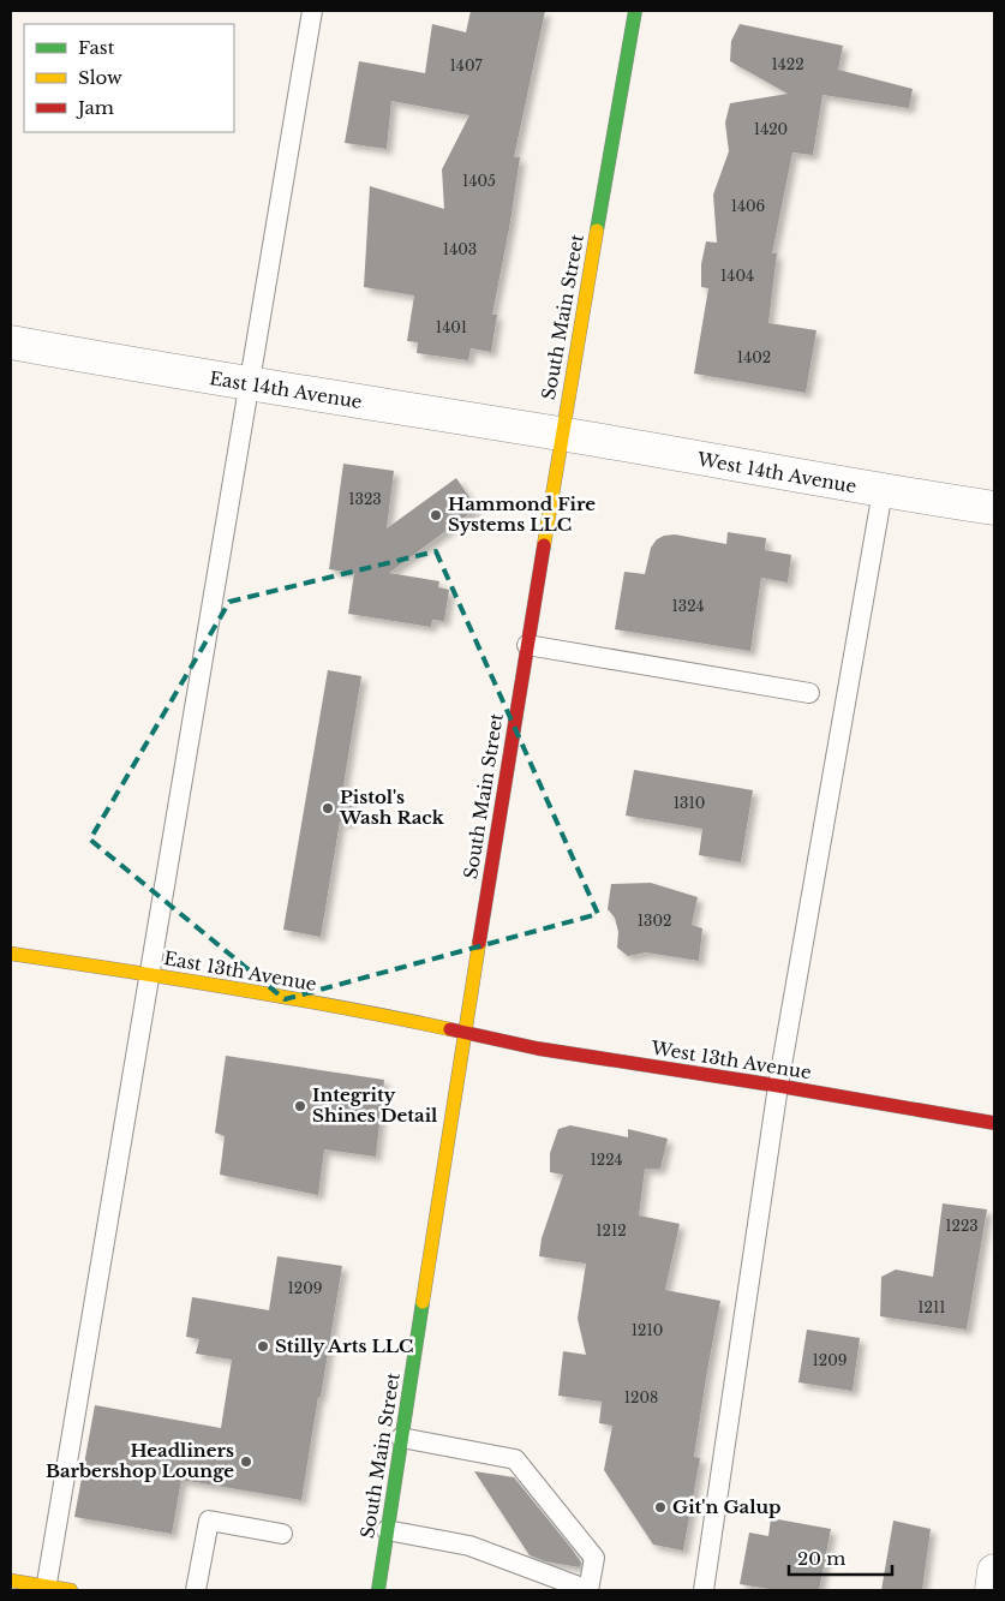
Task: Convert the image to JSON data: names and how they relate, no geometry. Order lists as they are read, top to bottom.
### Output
{
  "streets": {
    "main road": ["South Main Street", "East 13th Avenue", "West 13th Avenue"],
    "street": ["East 14th Avenue", "West 14th Avenue"]
  },
  "crossings": [
    ["South Main Street", "East 14th Avenue"],
    ["South Main Street", "West 14th Avenue"],
    ["South Main Street", "East 13th Avenue"],
    ["South Main Street", "West 13th Avenue"],
    ["East 14th Avenue", "West 14th Avenue"],
    ["East 13th Avenue", "West 13th Avenue"]
  ],
  "places": [
    "Hammond Fire Systems LLC",
    "Pistol's Wash Rack",
    "Integrity Shines Detail",
    "Stilly Arts LLC",
    "Headliners Barbershop Lounge",
    "Git'n Galup"
  ],
  "house_numbers": [
    "1422",
    "1407",
    "1420",
    "1405",
    "1406",
    "1403",
    "1404",
    "1401",
    "1402",
    "1323",
    "1324",
    "1310",
    "1302",
    "1224",
    "1223",
    "1212",
    "1209",
    "1211",
    "1210",
    "1209",
    "1208"
  ],
  "legend": ["Fast", "Slow", "Jam"],
  "scale_bar": "20 m"
}
